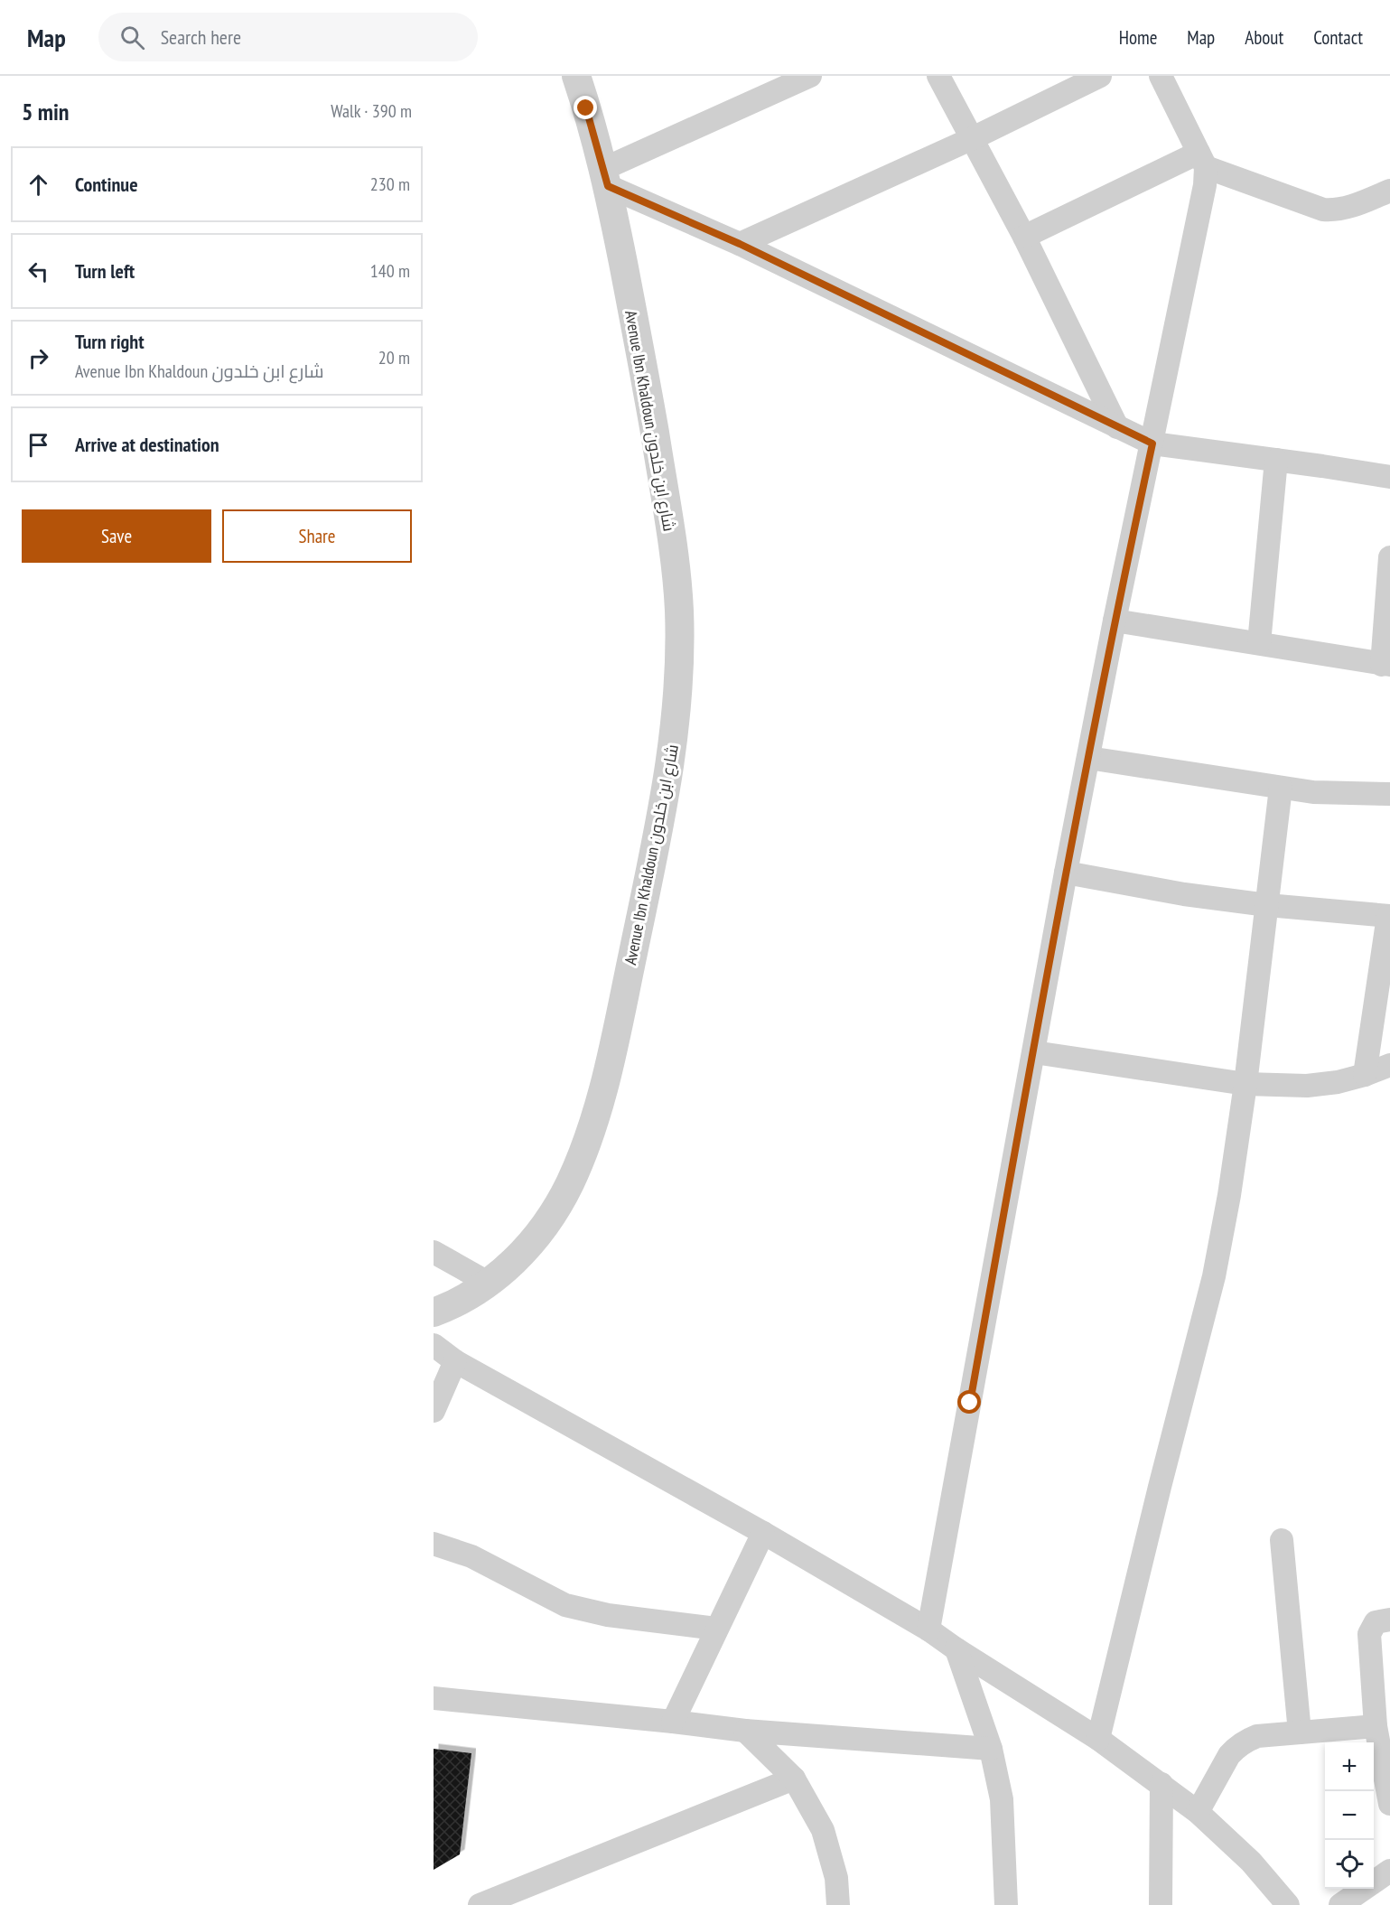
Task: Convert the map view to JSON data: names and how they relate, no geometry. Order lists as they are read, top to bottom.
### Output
{
  "streets": {
    "street": ["Avenue Ibn Khaldoun شارع ابن خلدون"]
  },
  "page": {
    "header": "Map",
    "search": "Search here",
    "nav": [
      "Home",
      "Map",
      "About",
      "Contact"
    ],
    "heading": ["5 min", "Walk · 390 m"],
    "list": [
      ["Continue", "230 m"],
      ["Turn left", "140 m"],
      ["Turn right", "Avenue Ibn Khaldoun شارع ابن خلدون", "20 m"],
      "Arrive at destination"
    ],
    "buttons": ["Save", "Share"],
    "map_buttons": ["+", "−"]
  }
}
